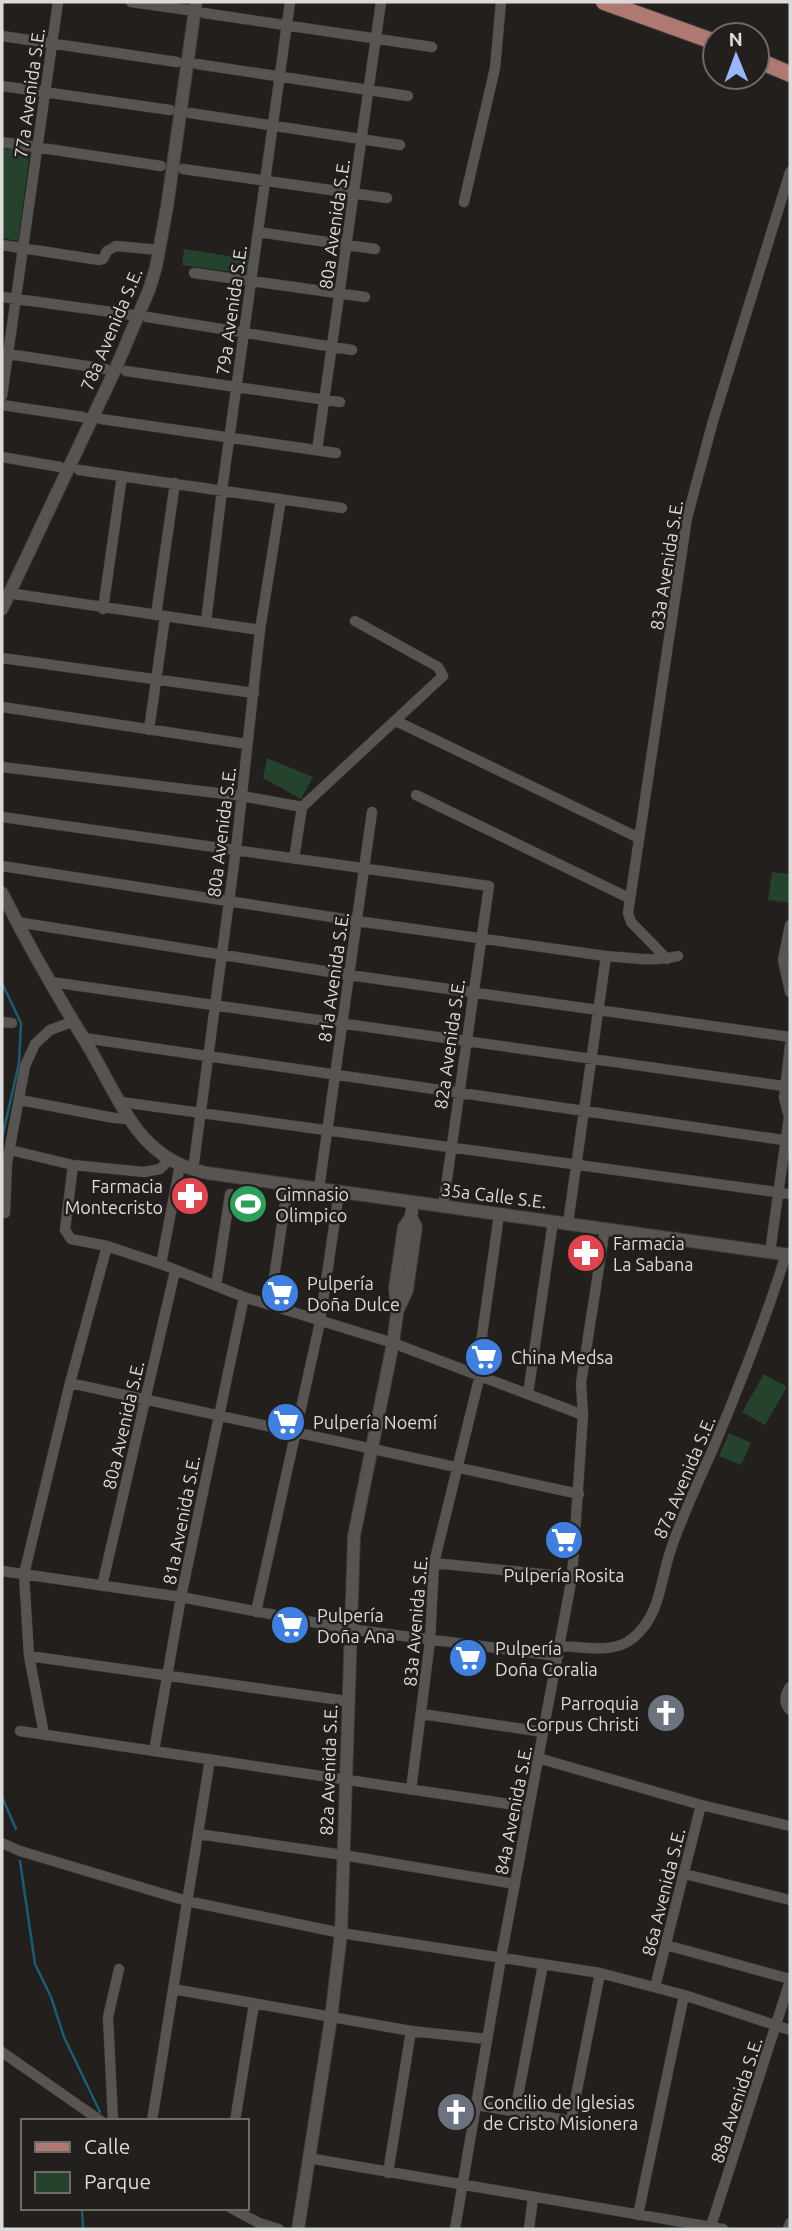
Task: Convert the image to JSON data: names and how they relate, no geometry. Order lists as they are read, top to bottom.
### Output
{
  "streets": {
    "street": [
      "77a Avenida S.E.",
      "80a Avenida S.E.",
      "79a Avenida S.E.",
      "78a Avenida S.E.",
      "83a Avenida S.E.",
      "81a Avenida S.E.",
      "82a Avenida S.E.",
      "35a Calle S.E.",
      "87a Avenida S.E.",
      "84a Avenida S.E.",
      "86a Avenida S.E.",
      "88a Avenida S.E."
    ]
  },
  "crossings": [
    ["80a Avenida S.E.", "35a Calle S.E."],
    ["80a Avenida S.E.", "87a Avenida S.E."],
    ["83a Avenida S.E.", "87a Avenida S.E."],
    ["81a Avenida S.E.", "82a Avenida S.E."],
    ["81a Avenida S.E.", "35a Calle S.E."],
    ["81a Avenida S.E.", "87a Avenida S.E."],
    ["82a Avenida S.E.", "35a Calle S.E."],
    ["82a Avenida S.E.", "87a Avenida S.E."],
    ["35a Calle S.E.", "87a Avenida S.E."],
    ["35a Calle S.E.", "84a Avenida S.E."],
    ["87a Avenida S.E.", "84a Avenida S.E."]
  ],
  "places": {
    "pharmacy": ["Farmacia Montecristo", "Farmacia La Sabana"],
    "sports": ["Gimnasio Olimpico"],
    "supermarket": [
      "Pulpería Doña Dulce",
      "China Medsa",
      "Pulpería Noemí",
      "Pulpería Rosita",
      "Pulpería Doña Ana",
      "Pulpería Doña Coralia"
    ],
    "church": ["Parroquia Corpus Christi", "Concilio de Iglesias de Cristo Misionera"]
  },
  "legend": ["Calle", "Parque"],
  "north": "top"
}
